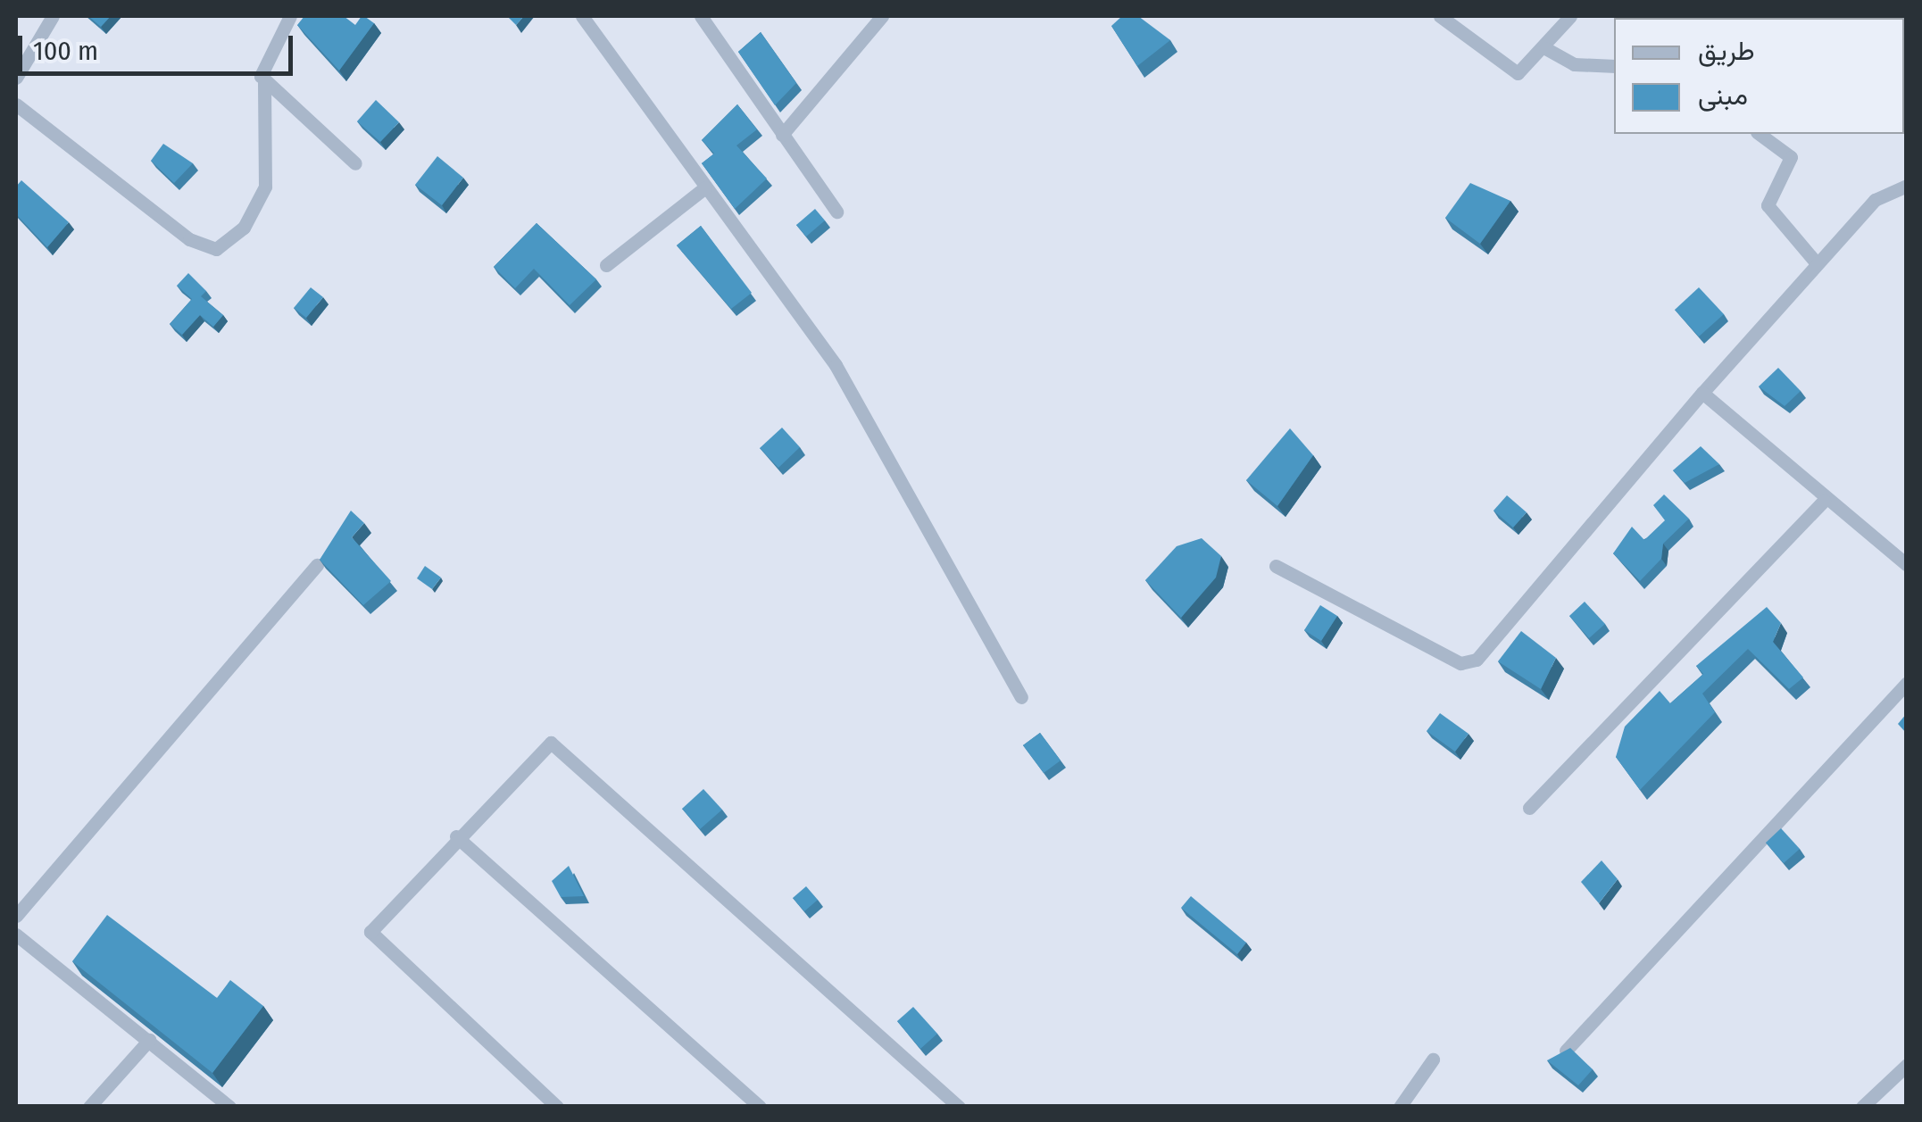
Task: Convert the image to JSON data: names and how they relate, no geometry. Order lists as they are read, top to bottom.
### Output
{
  "legend": ["طريق", "مبنى"],
  "scale_bar": "100 m"
}
